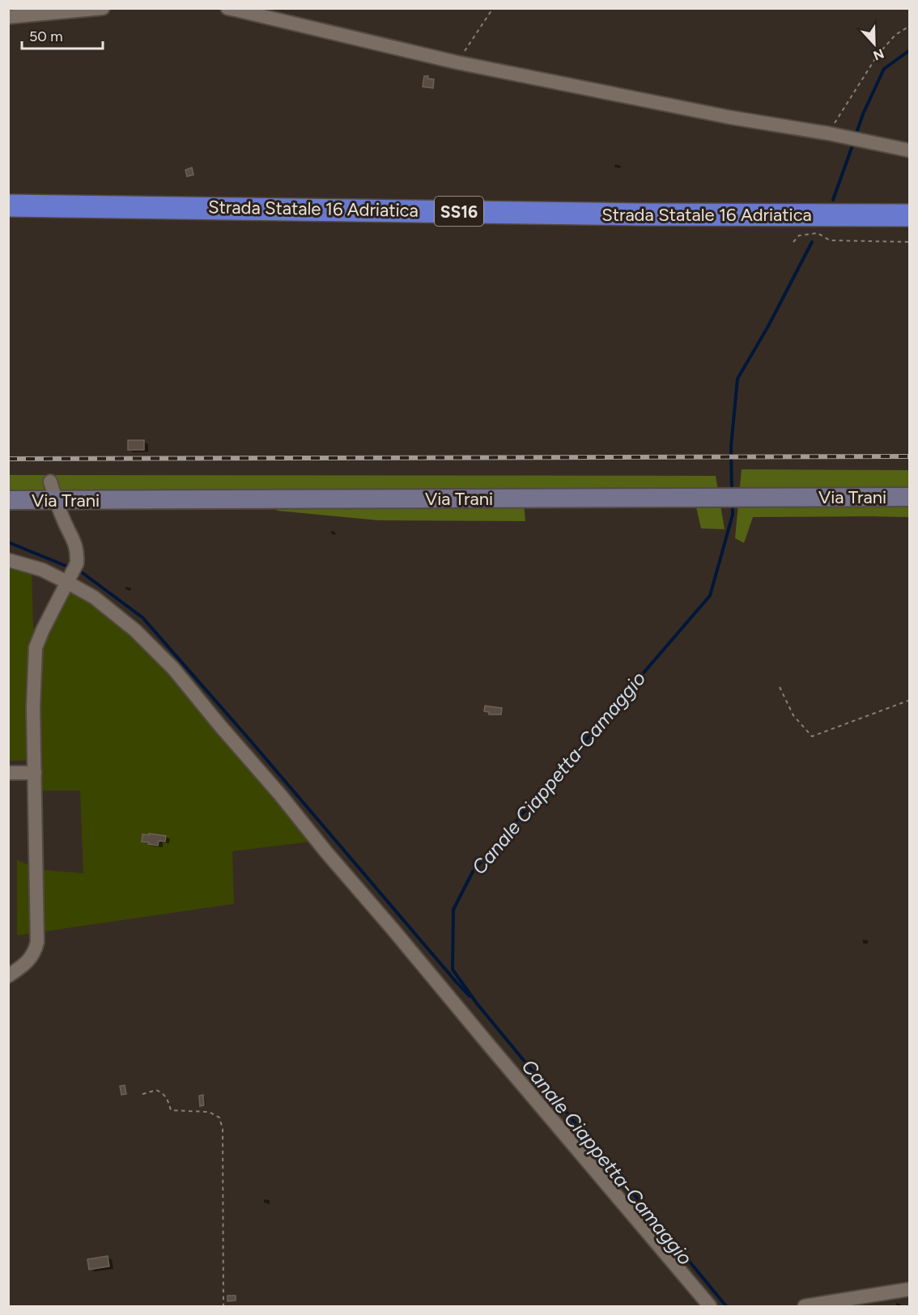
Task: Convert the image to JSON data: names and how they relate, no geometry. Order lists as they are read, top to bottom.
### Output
{
  "streets": {
    "highway": ["Strada Statale 16 Adriatica", "SS16"],
    "main road": ["Via Trani"]
  },
  "water": ["Canale Ciappetta-Camaggio"],
  "scale_bar": "50 m",
  "north": "bottom"
}
